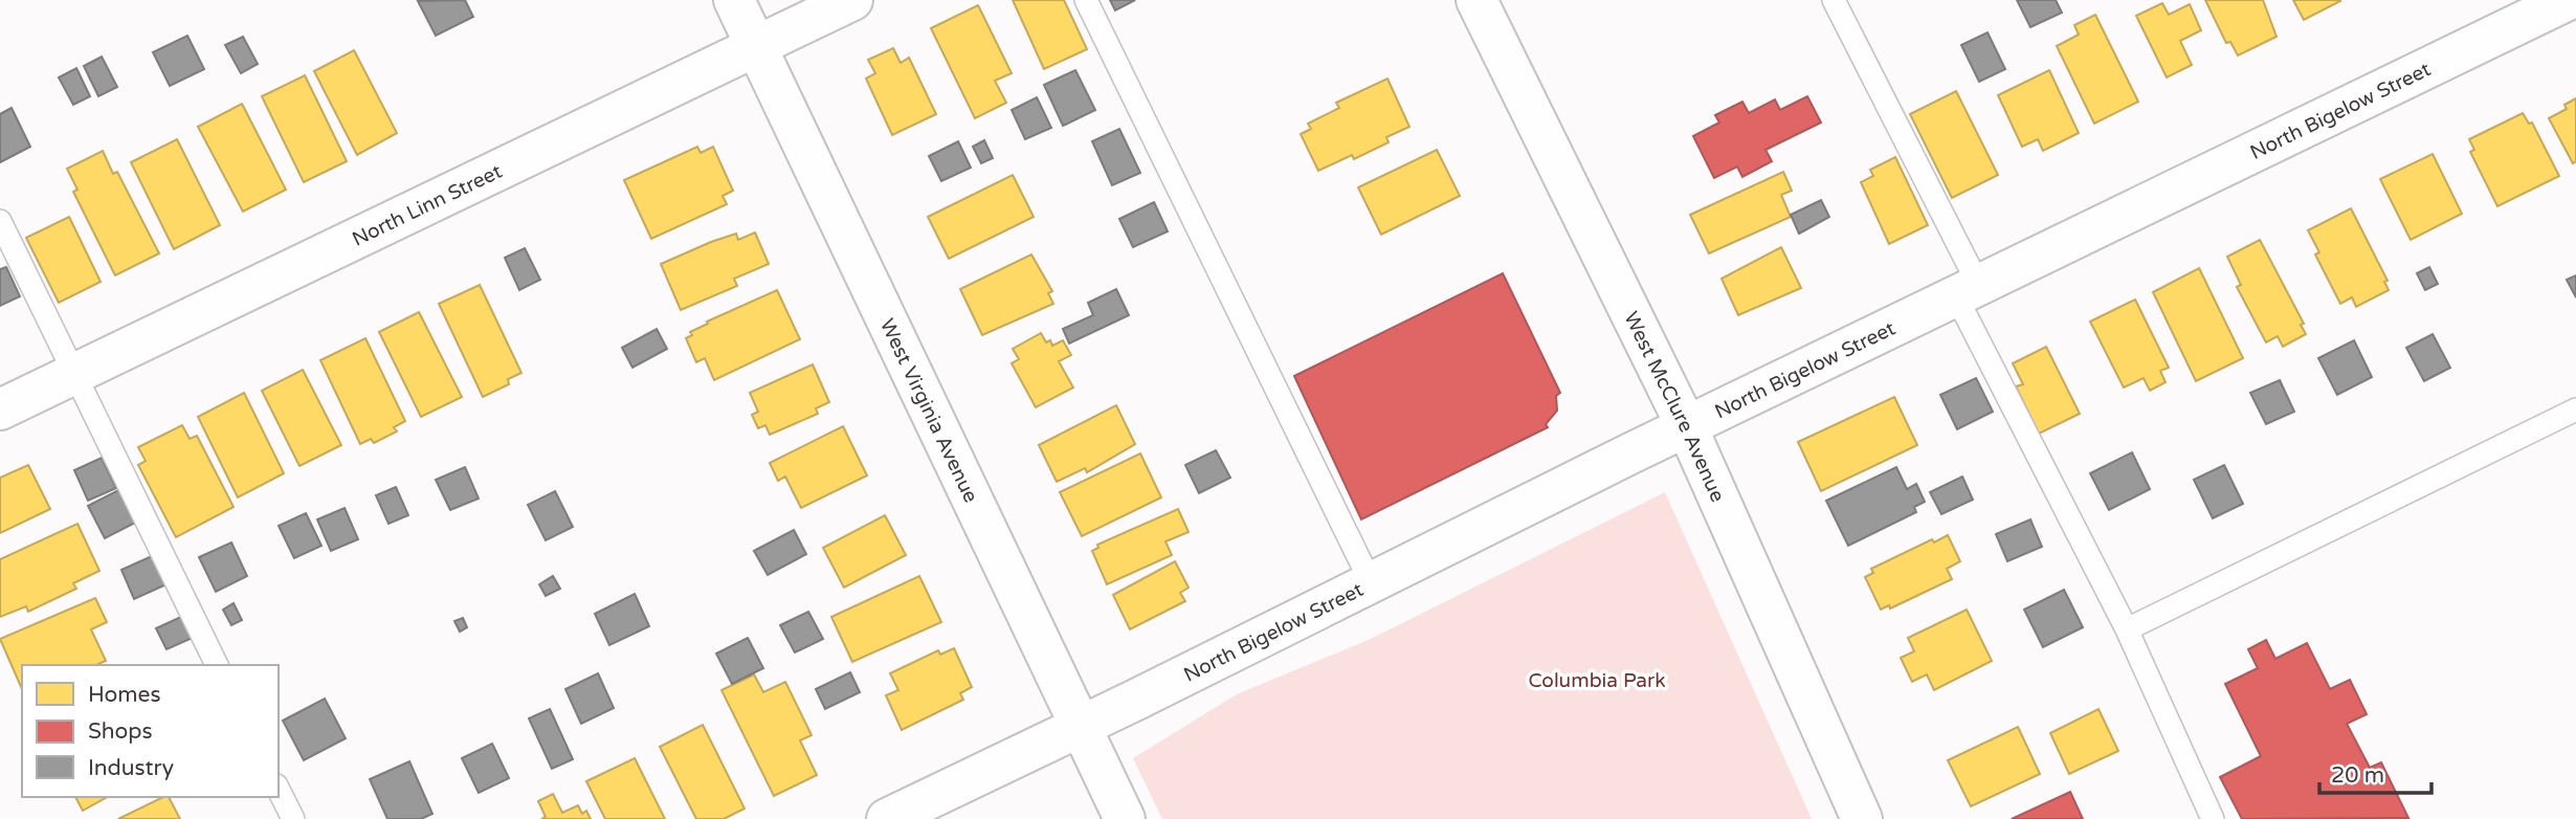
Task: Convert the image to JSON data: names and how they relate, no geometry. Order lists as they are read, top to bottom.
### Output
{
  "streets": {
    "street": [
      "North Bigelow Street",
      "North Linn Street",
      "West McClure Avenue",
      "West Virginia Avenue"
    ]
  },
  "crossings": [
    ["North Bigelow Street", "West McClure Avenue"],
    ["North Bigelow Street", "West Virginia Avenue"],
    ["North Linn Street", "West Virginia Avenue"]
  ],
  "parks": ["Columbia Park"],
  "legend": ["Homes", "Shops", "Industry"],
  "scale_bar": "20 m"
}
